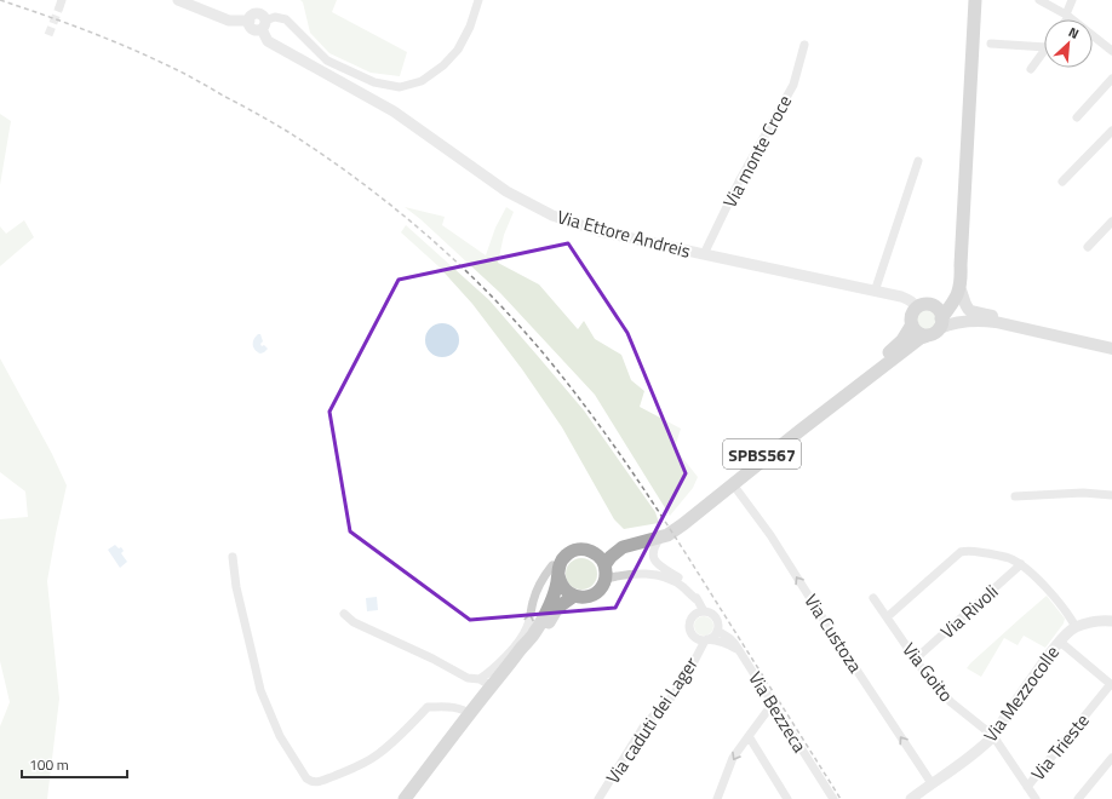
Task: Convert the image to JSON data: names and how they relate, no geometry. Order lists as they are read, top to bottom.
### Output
{
  "streets": {
    "main road": ["SPBS567"],
    "street": [
      "Via monte Croce",
      "Via Ettore Andreis",
      "Via Rivoli",
      "Via Custoza",
      "Via Goito",
      "Via Mezzocolle",
      "Via Bezzeca",
      "Via caduti dei Lager",
      "Via Trieste"
    ]
  },
  "crossings": [
    ["Via monte Croce", "Via Ettore Andreis"],
    ["Via Ettore Andreis", "SPBS567"],
    ["SPBS567", "Via Custoza"],
    ["SPBS567", "Via Bezzeca"],
    ["Via Rivoli", "Via Goito"],
    ["Via Custoza", "Via Mezzocolle"],
    ["Via Goito", "Via Mezzocolle"],
    ["Via Goito", "Via Trieste"],
    ["Via Bezzeca", "Via caduti dei Lager"]
  ],
  "one_way": ["Via Custoza"],
  "scale_bar": "100 m",
  "north": "top right"
}
